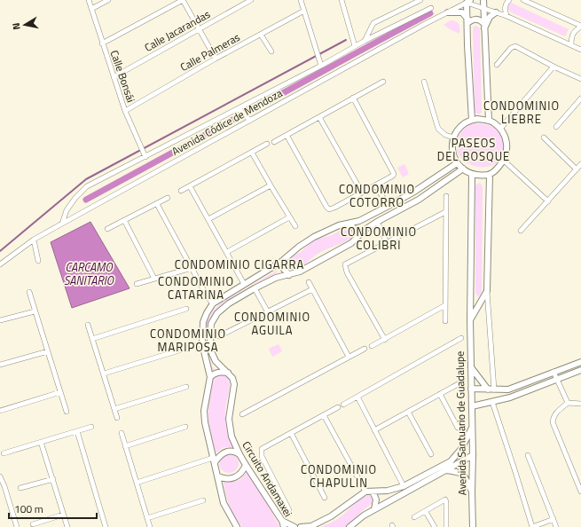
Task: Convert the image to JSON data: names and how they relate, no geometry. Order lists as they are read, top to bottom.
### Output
{
  "streets": {
    "street": [
      "Calle Jacarandas",
      "Calle Palmeras",
      "Calle Bonsái",
      "Avenida Códice de Mendoza",
      "Avenida Santuario de Guadalupe",
      "Circuito Andamaxei"
    ]
  },
  "crossings": [
    ["Calle Jacarandas", "Calle Bonsái"],
    ["Calle Palmeras", "Calle Bonsái"]
  ],
  "districts": [
    "CONDOMINIO LIEBRE",
    "PASEOS DEL BOSQUE",
    "CONDOMINIO COTORRO",
    "CONDOMINIO COLIBRI",
    "CONDOMINIO CIGARRA",
    "CONDOMINIO CATARINA",
    "CONDOMINIO AGUILA",
    "CONDOMINIO MARIPOSA",
    "CONDOMINIO CHAPULIN"
  ],
  "water": ["CARCAMO SANITARIO"],
  "scale_bar": "100 m",
  "north": "left"
}
